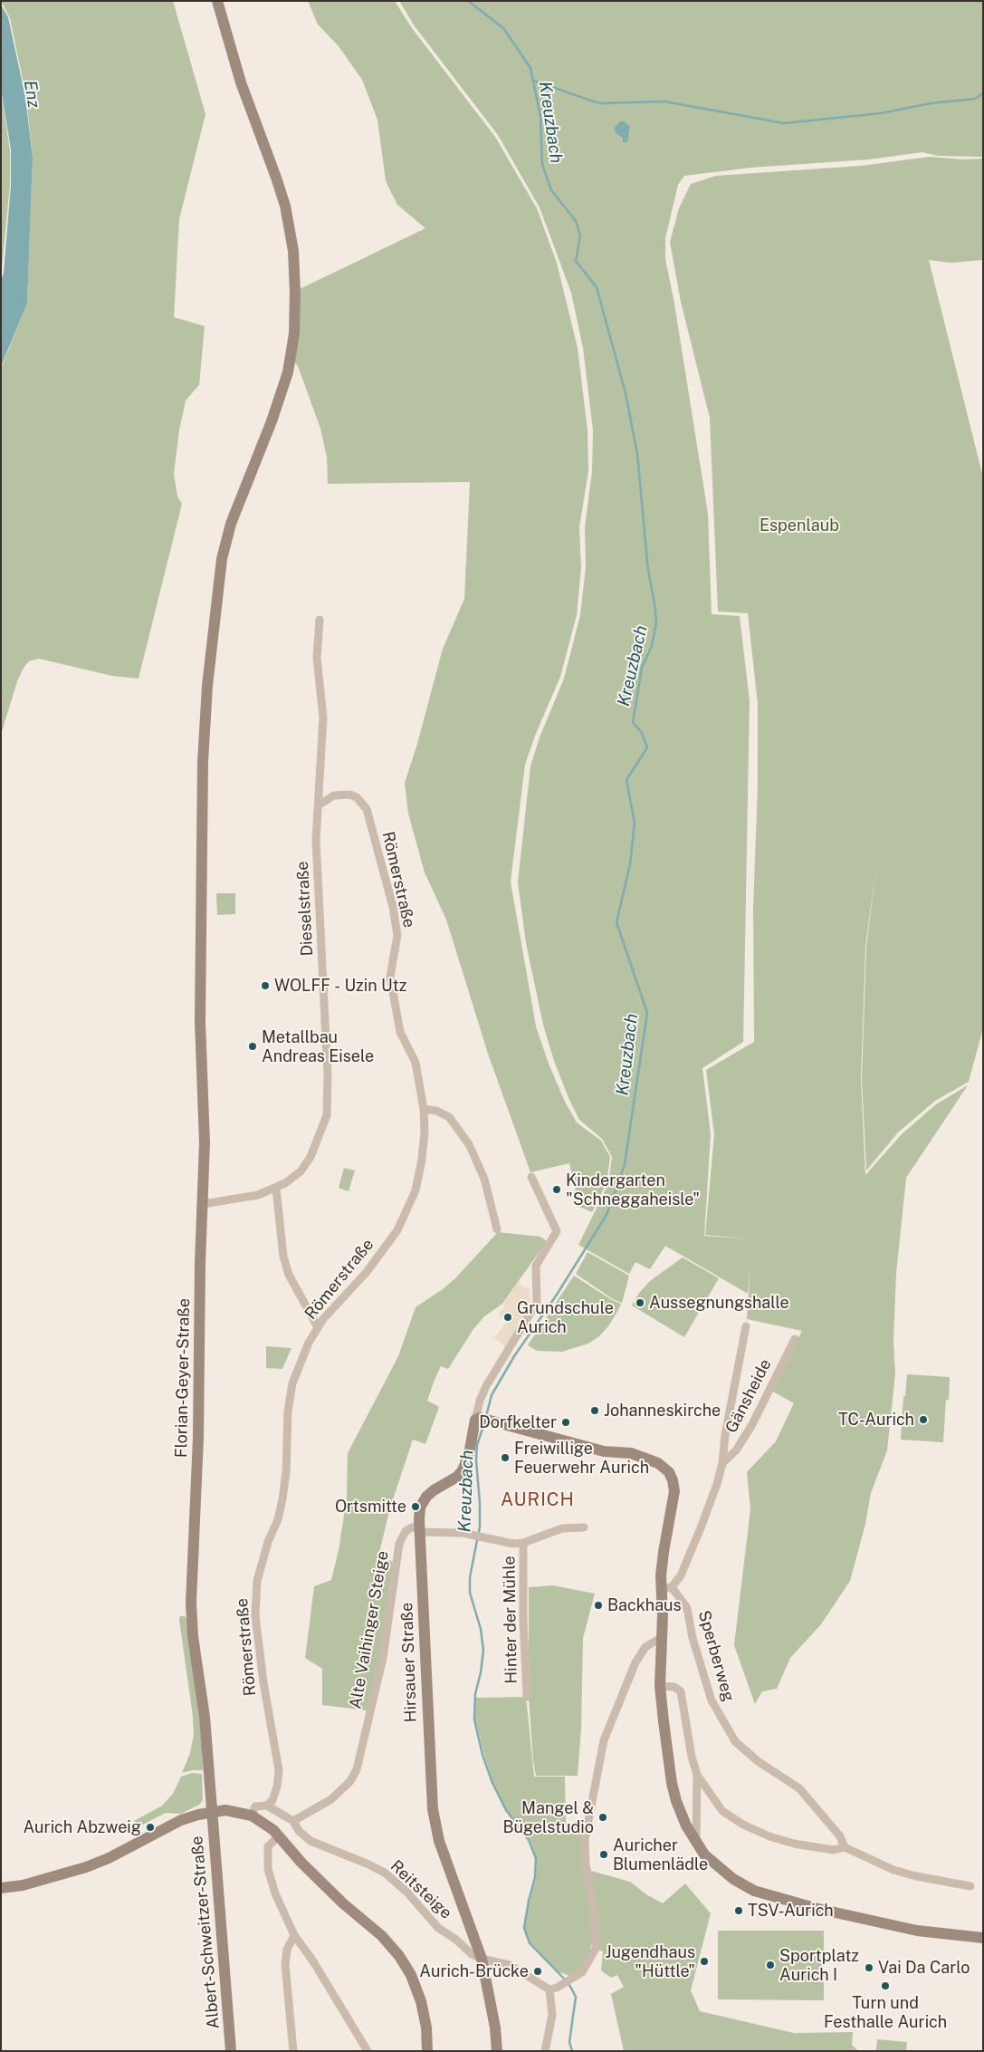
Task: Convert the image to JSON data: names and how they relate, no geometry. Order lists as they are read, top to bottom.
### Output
{
  "streets": {
    "main road": ["Florian-Geyer-Straße", "Hirsauer Straße", "Albert-Schweitzer-Straße"],
    "street": [
      "Römerstraße",
      "Dieselstraße",
      "Gänsheide",
      "Hinter der Mühle",
      "Alte Vaihinger Steige",
      "Sperberweg",
      "Reitsteige"
    ]
  },
  "crossings": [
    ["Römerstraße", "Dieselstraße"],
    ["Dieselstraße", "Florian-Geyer-Straße"],
    ["Florian-Geyer-Straße", "Albert-Schweitzer-Straße"],
    ["Alte Vaihinger Steige", "Hirsauer Straße"],
    ["Alte Vaihinger Steige", "Reitsteige"],
    ["Hirsauer Straße", "Reitsteige"]
  ],
  "districts": ["AURICH"],
  "water": ["Enz", "Kreuzbach"],
  "parks": ["Espenlaub"],
  "places": [
    "WOLFF - Uzin Utz",
    "Metallbau Andreas Eisele",
    "Kindergarten \"Schneggaheisle\"",
    "Aussegnungshalle",
    "Grundschule Aurich",
    "Johanneskirche",
    "TC-Aurich",
    "Dorfkelter",
    "Freiwillige Feuerwehr Aurich",
    "Ortsmitte",
    "Backhaus",
    "Mangel & Bügelstudio",
    "Aurich Abzweig",
    "Auricher Blumenlädle",
    "TSV-Aurich",
    "Jugendhaus \"Hüttle\"",
    "Sportplatz Aurich I",
    "Vai Da Carlo",
    "Aurich-Brücke",
    "Turn und Festhalle Aurich"
  ]
}
